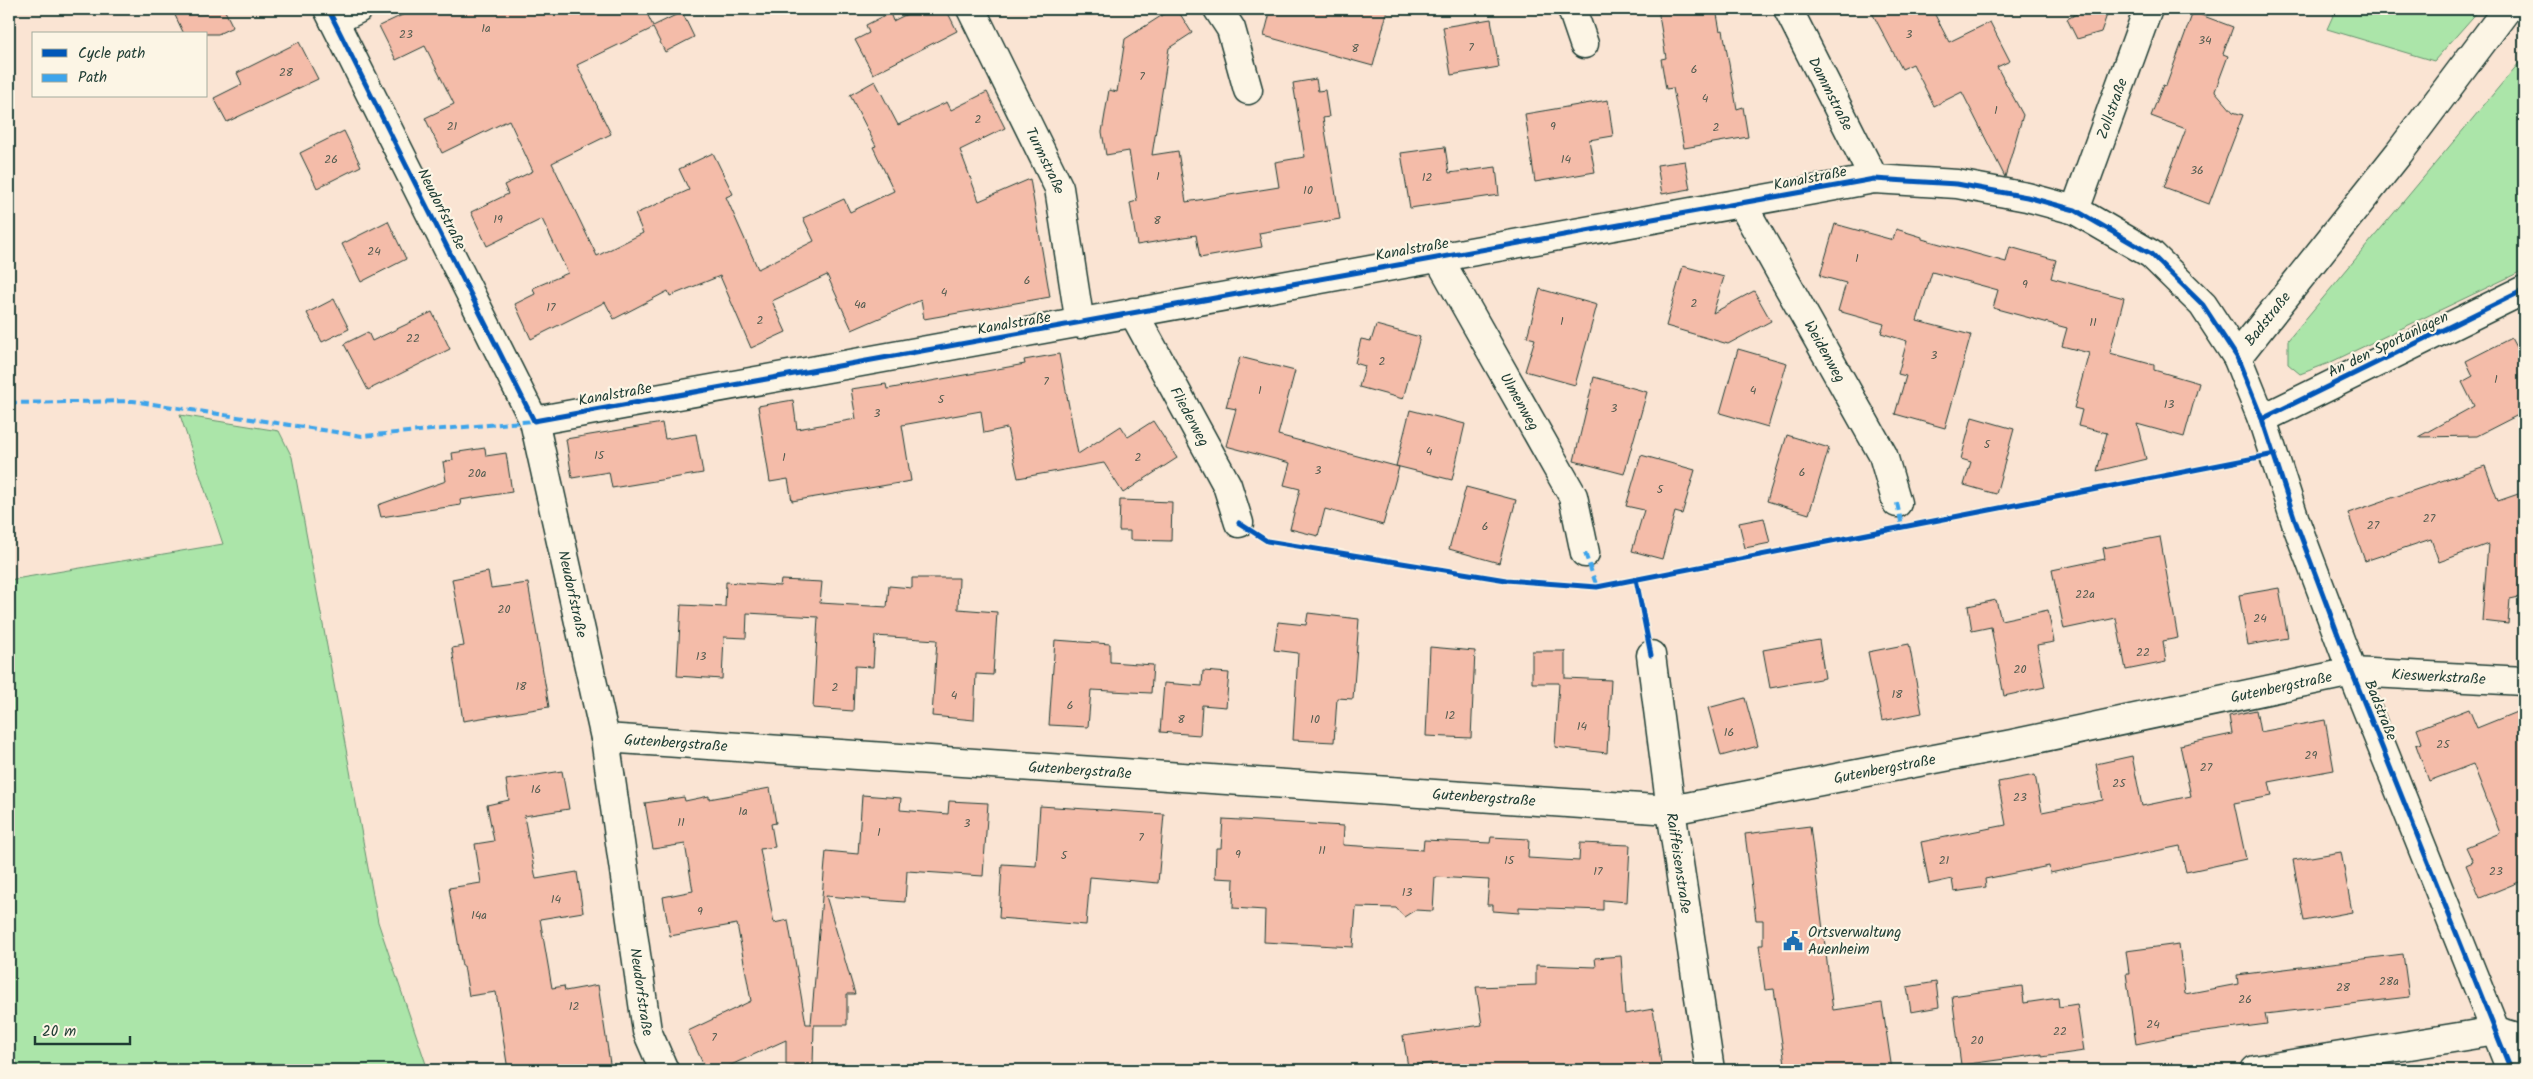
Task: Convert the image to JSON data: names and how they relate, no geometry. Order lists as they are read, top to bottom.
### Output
{
  "streets": {
    "street": [
      "Dammstraße",
      "Zollstraße",
      "Turmstraße",
      "Kanalstraße",
      "Neudorfstraße",
      "Badstraße",
      "An den Sportanlagen",
      "Weidenweg",
      "Ulmenweg",
      "Fliederweg",
      "Kieswerkstraße",
      "Gutenbergstraße",
      "Raiffeisenstraße"
    ]
  },
  "crossings": [
    ["Dammstraße", "Kanalstraße"],
    ["Zollstraße", "Kanalstraße"],
    ["Turmstraße", "Kanalstraße"],
    ["Kanalstraße", "Neudorfstraße"],
    ["Kanalstraße", "Badstraße"],
    ["Kanalstraße", "Weidenweg"],
    ["Kanalstraße", "Ulmenweg"],
    ["Kanalstraße", "Fliederweg"],
    ["Neudorfstraße", "Gutenbergstraße"],
    ["Badstraße", "An den Sportanlagen"],
    ["Badstraße", "Kieswerkstraße"],
    ["Badstraße", "Gutenbergstraße"],
    ["Kieswerkstraße", "Gutenbergstraße"],
    ["Gutenbergstraße", "Raiffeisenstraße"]
  ],
  "places": {
    "public building": ["Ortsverwaltung Auenheim"]
  },
  "house_numbers": [
    "1a",
    "23",
    "3",
    "34",
    "7",
    "8",
    "6",
    "28",
    "7",
    "4",
    "1",
    "2",
    "21",
    "9",
    "2",
    "26",
    "14",
    "36",
    "1",
    "12",
    "10",
    "19",
    "8",
    "24",
    "1",
    "6",
    "9",
    "4",
    "2",
    "4a",
    "17",
    "2",
    "1",
    "11",
    "22",
    "3",
    "2",
    "1",
    "7",
    "1",
    "4",
    "5",
    "13",
    "3",
    "3",
    "5",
    "4",
    "15",
    "1",
    "2",
    "3",
    "6",
    "20a",
    "5",
    "27",
    "27",
    "6",
    "22a",
    "20",
    "24",
    "22",
    "13",
    "20",
    "18",
    "2",
    "18",
    "4",
    "6",
    "12",
    "8",
    "10",
    "14",
    "16",
    "25",
    "29",
    "27",
    "25",
    "16",
    "23",
    "1a",
    "11",
    "3",
    "1",
    "7",
    "11",
    "9",
    "5",
    "15",
    "21",
    "17",
    "23",
    "13",
    "14",
    "9",
    "14a",
    "28a",
    "28",
    "26",
    "12",
    "24",
    "22",
    "7",
    "20"
  ],
  "legend": ["Cycle path", "Path"],
  "scale_bar": "20 m"
}
